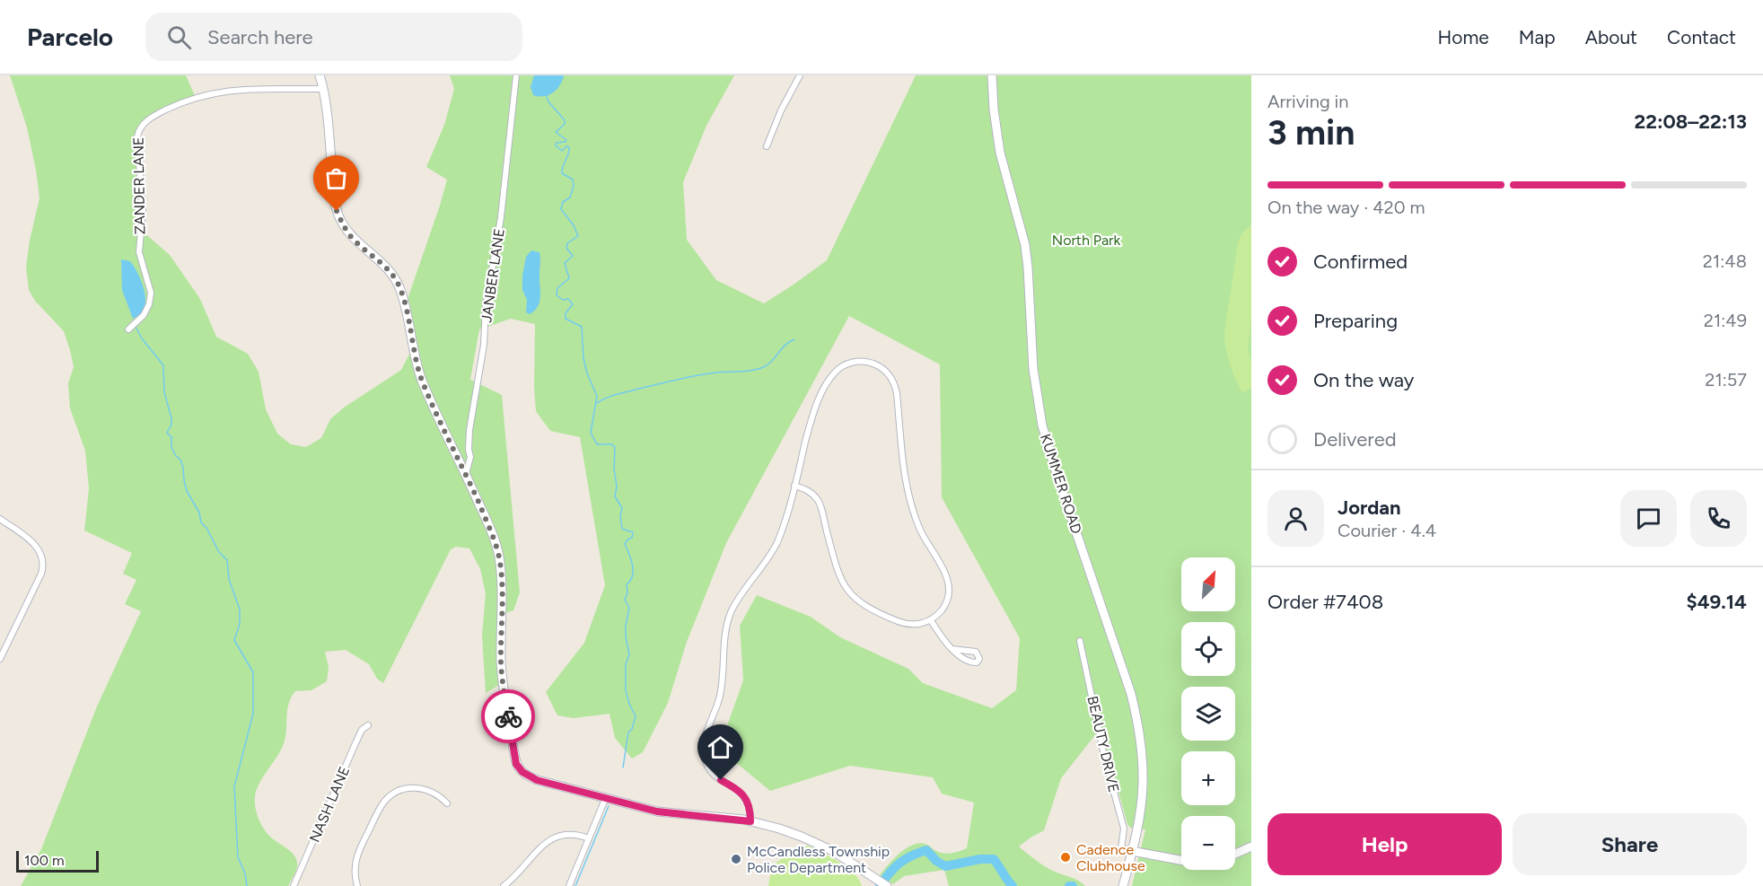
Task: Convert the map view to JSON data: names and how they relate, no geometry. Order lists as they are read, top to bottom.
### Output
{
  "streets": {
    "street": [
      "ZANDER LANE",
      "JANBER LANE",
      "KUMMER ROAD",
      "BEAUTY DRIVE",
      "NASH LANE"
    ]
  },
  "crossings": [
    ["KUMMER ROAD", "BEAUTY DRIVE"]
  ],
  "parks": ["North Park"],
  "places": ["Cadence Clubhouse", "McCandless Township Police Department"],
  "scale_bar": "100 m",
  "north": "top right",
  "page": {
    "header": "Parcelo",
    "search": "Search here",
    "nav": [
      "Home",
      "Map",
      "About",
      "Contact"
    ],
    "heading": ["3 min", "Arriving in", "22:08–22:13"],
    "panel": [
      "Jordan",
      "Courier · 4.4",
      "Order #7408",
      "$49.14"
    ],
    "bar": "On the way · 420 m",
    "list": [
      ["Confirmed", "21:48"],
      ["Preparing", "21:49"],
      ["On the way", "21:57"],
      "Delivered"
    ],
    "map_buttons": ["+", "−"],
    "buttons": ["Help", "Share"],
    "scale": "100 m"
  }
}
